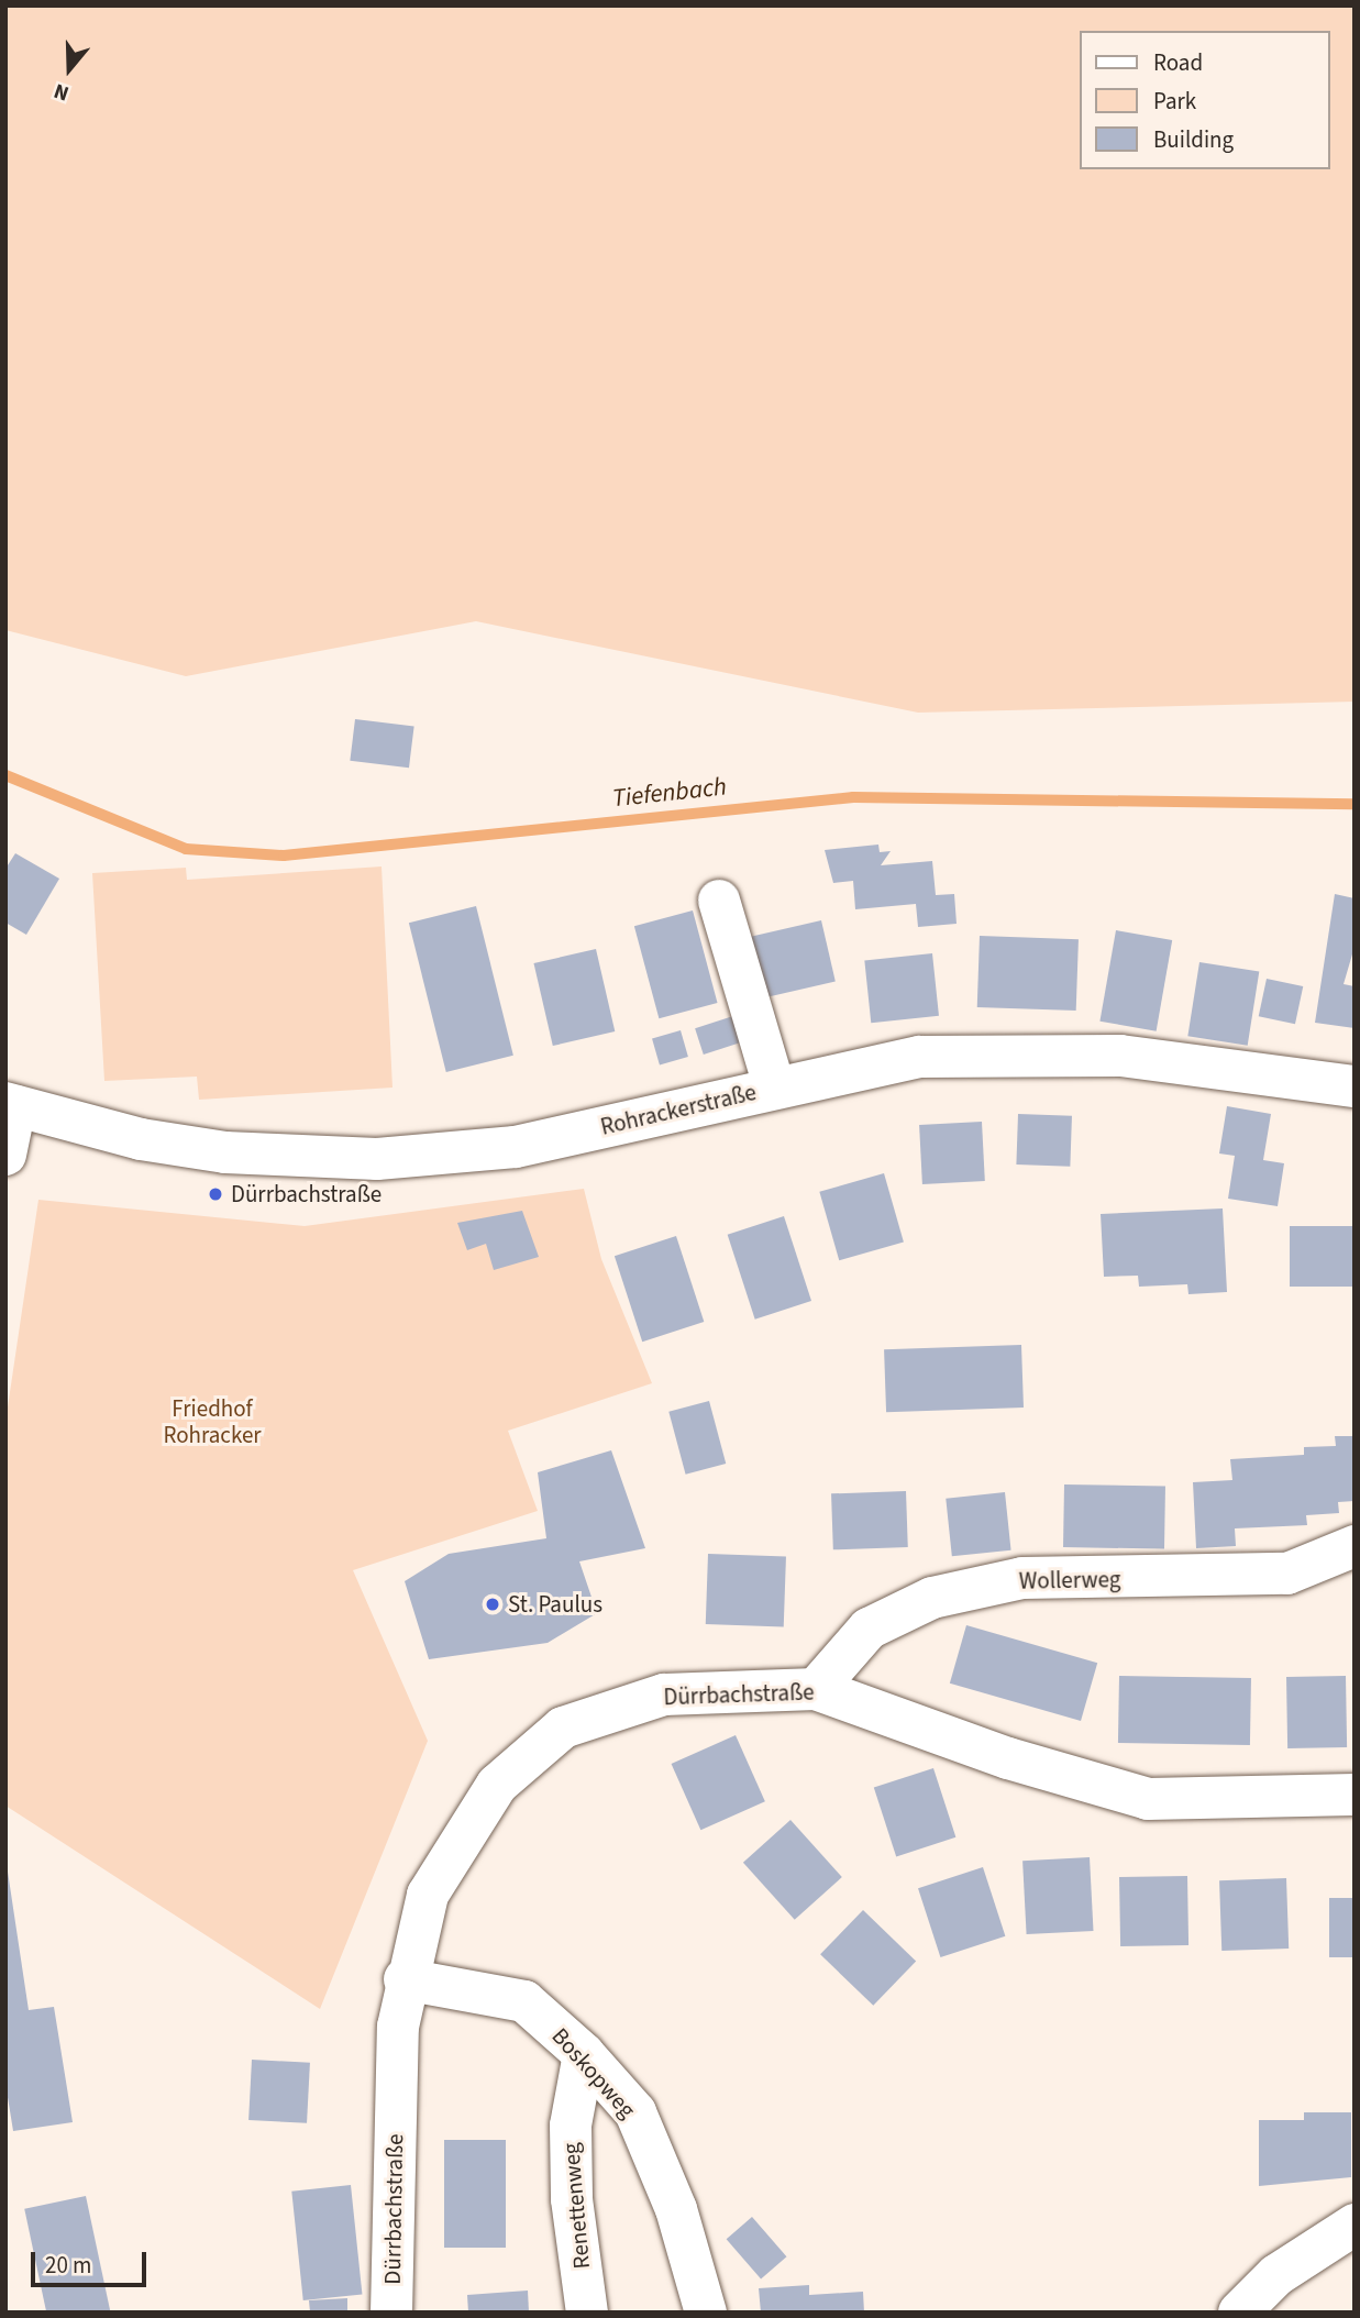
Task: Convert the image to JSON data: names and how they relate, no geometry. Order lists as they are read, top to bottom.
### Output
{
  "streets": {
    "street": [
      "Rohrackerstraße",
      "Wollerweg",
      "Dürrbachstraße",
      "Boskopweg",
      "Renettenweg"
    ]
  },
  "crossings": [
    ["Wollerweg", "Dürrbachstraße"],
    ["Dürrbachstraße", "Boskopweg"],
    ["Boskopweg", "Renettenweg"]
  ],
  "water": ["Tiefenbach"],
  "parks": ["Friedhof Rohracker"],
  "places": ["Dürrbachstraße", "St. Paulus"],
  "legend": ["Road", "Park", "Building"],
  "scale_bar": "20 m",
  "north": "bottom"
}
